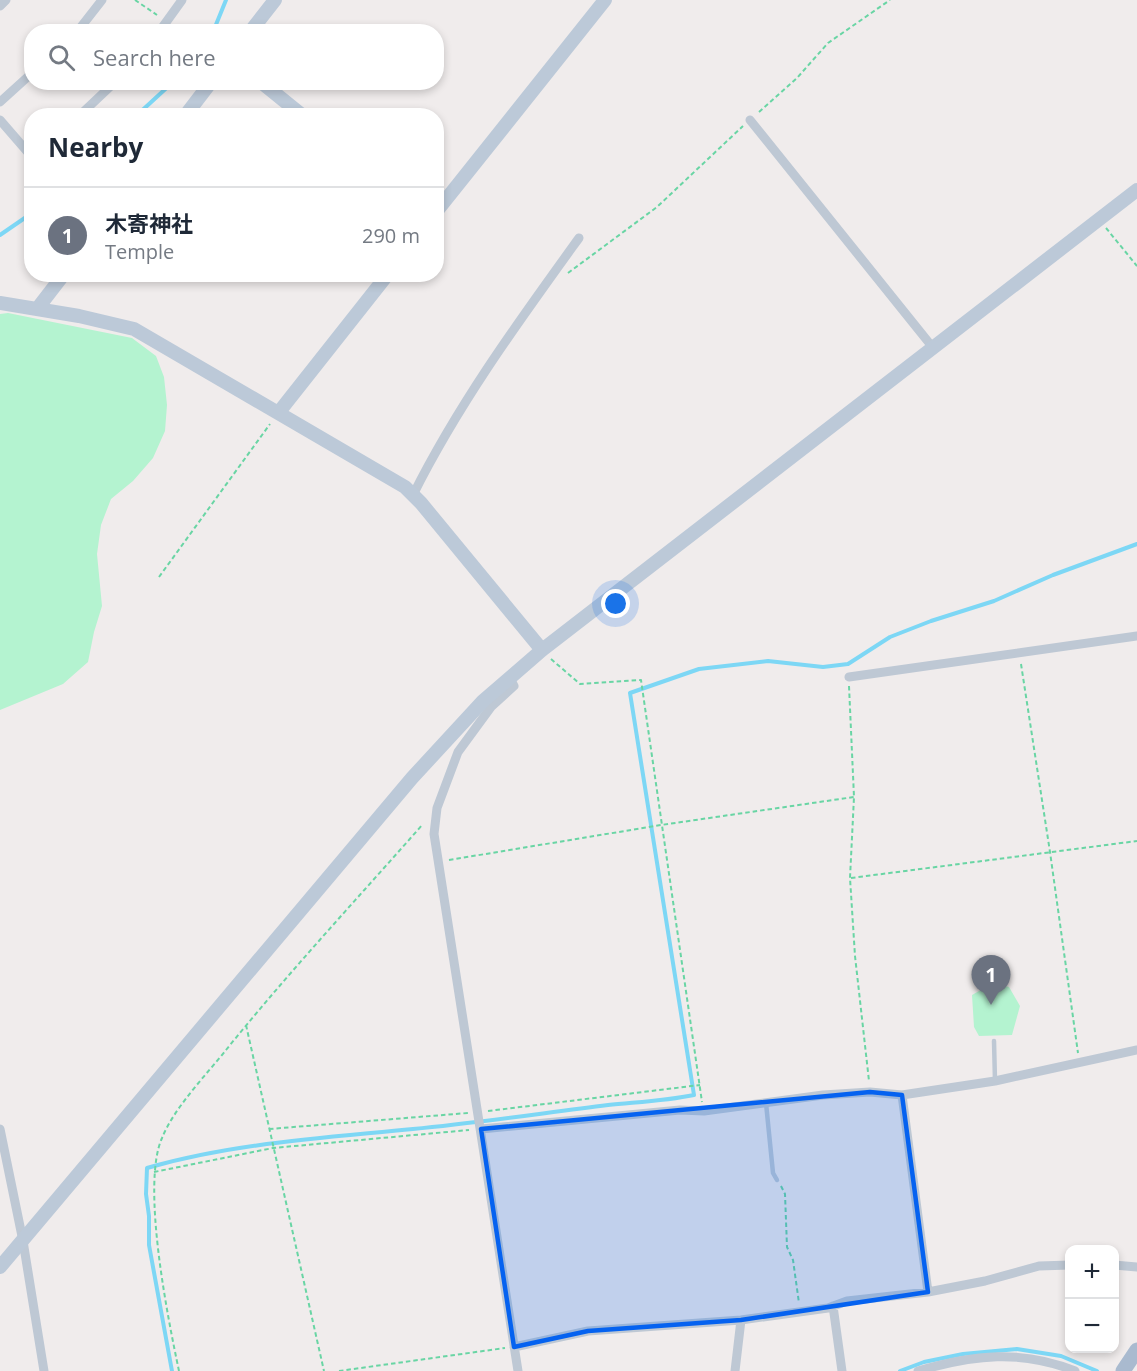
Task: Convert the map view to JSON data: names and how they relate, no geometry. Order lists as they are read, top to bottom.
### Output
{
  "page": {
    "search": "Search here",
    "heading": "Nearby",
    "list": [
      {
        "mark": "1",
        "name": "木寄神社",
        "note": "Temple",
        "value": "290 m"
      }
    ],
    "pins": "1",
    "map_buttons": ["+", "−"]
  }
}
